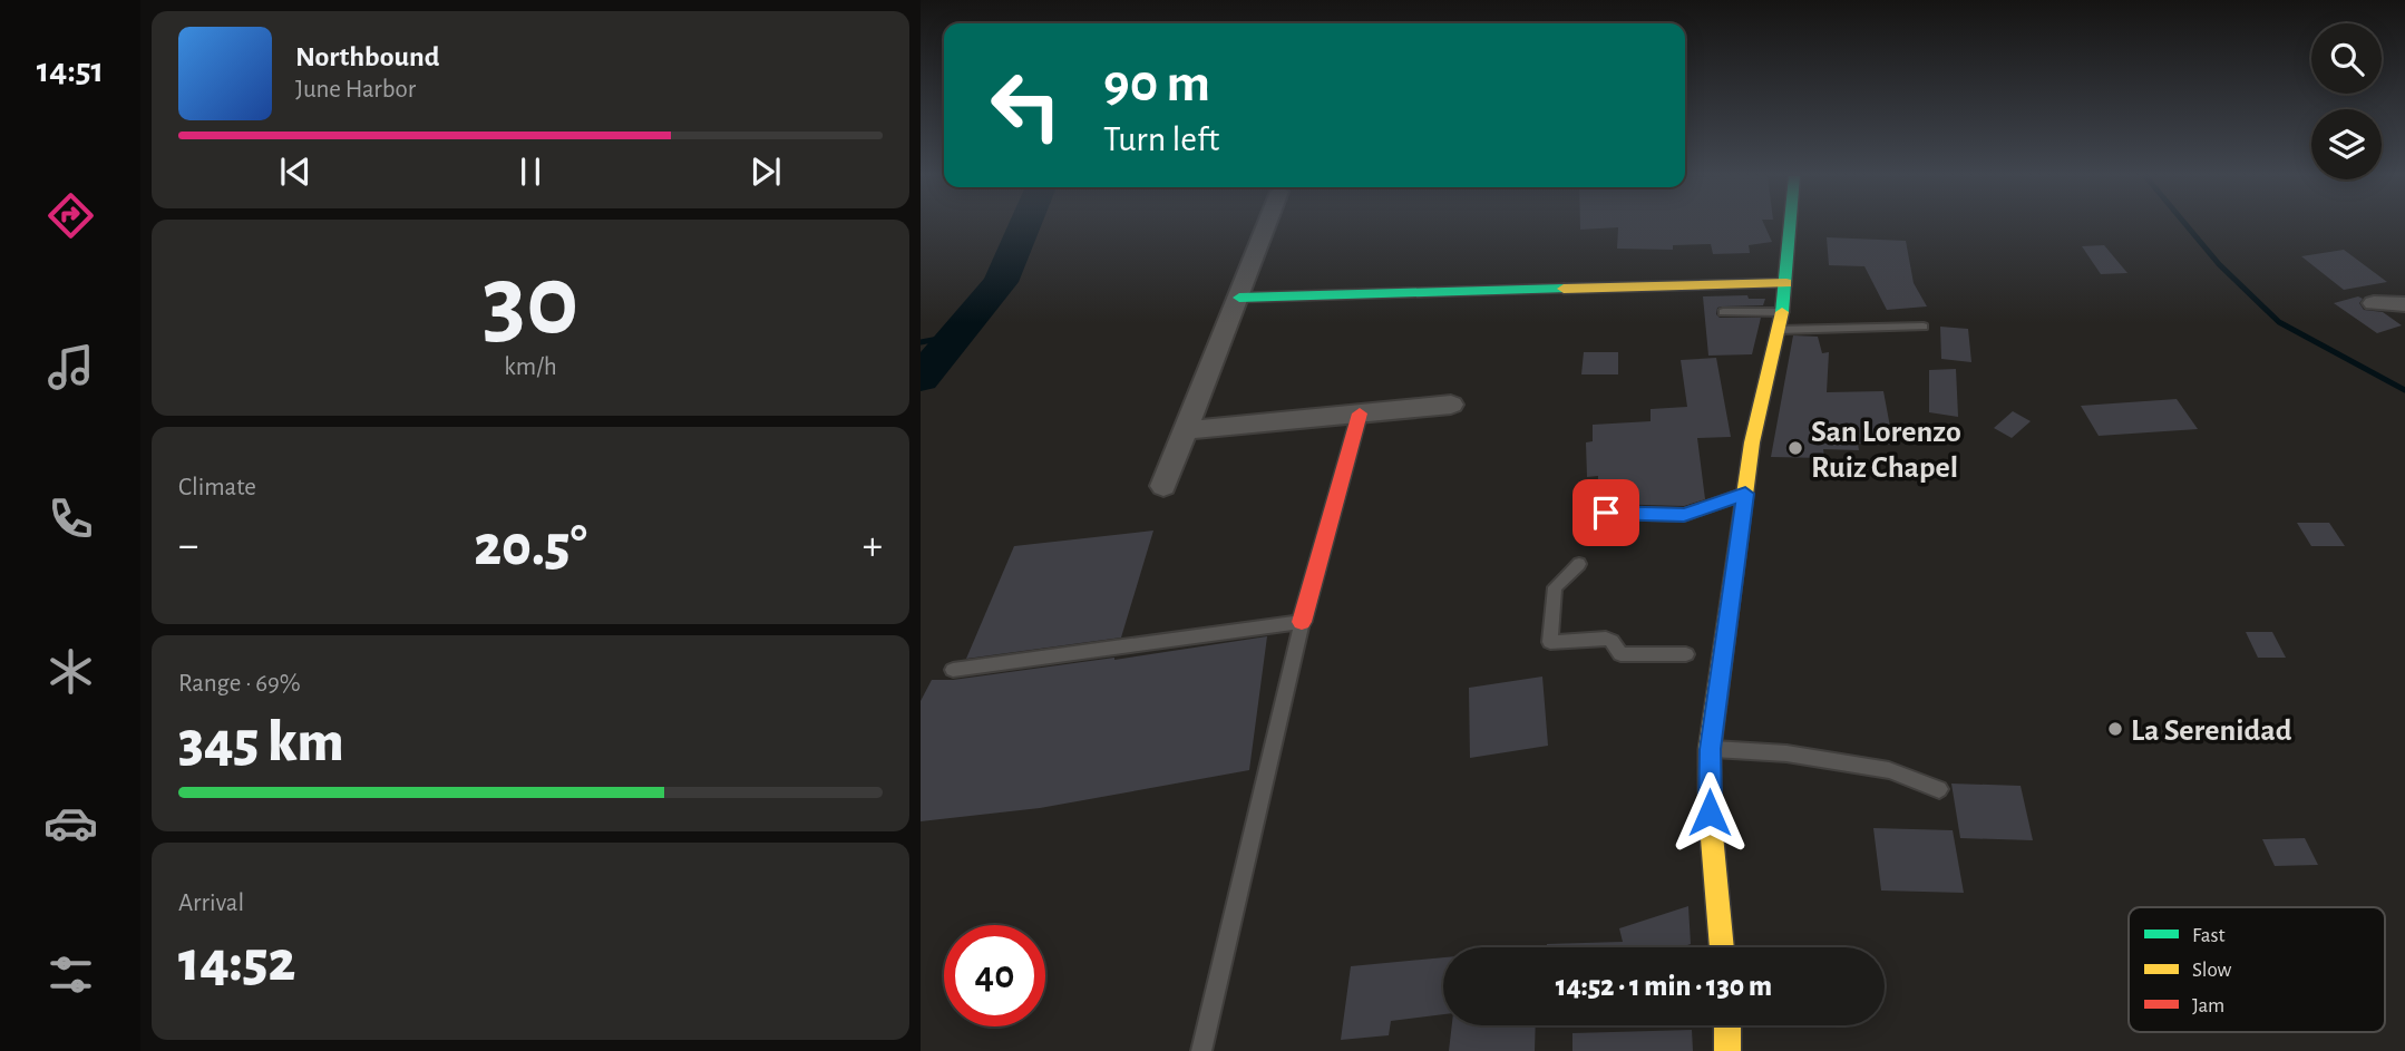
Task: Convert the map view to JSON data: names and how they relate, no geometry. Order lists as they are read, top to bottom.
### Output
{
  "places": ["San Lorenzo Ruiz Chapel", "La Serenidad"],
  "legend": ["Fast", "Slow", "Jam"],
  "page": {
    "tabs": "14:51",
    "turn": ["90 m", "Turn left"],
    "song": ["Northbound", "June Harbor"],
    "tile": [
      ["30", "km/h"],
      "Climate",
      ["Range · 69%", "345 km"],
      ["Arrival", "14:52"]
    ],
    "heat": ["−", "20.5°", "+"],
    "limit": "40",
    "trip": "14:52 · 1 min · 130 m"
  }
}
